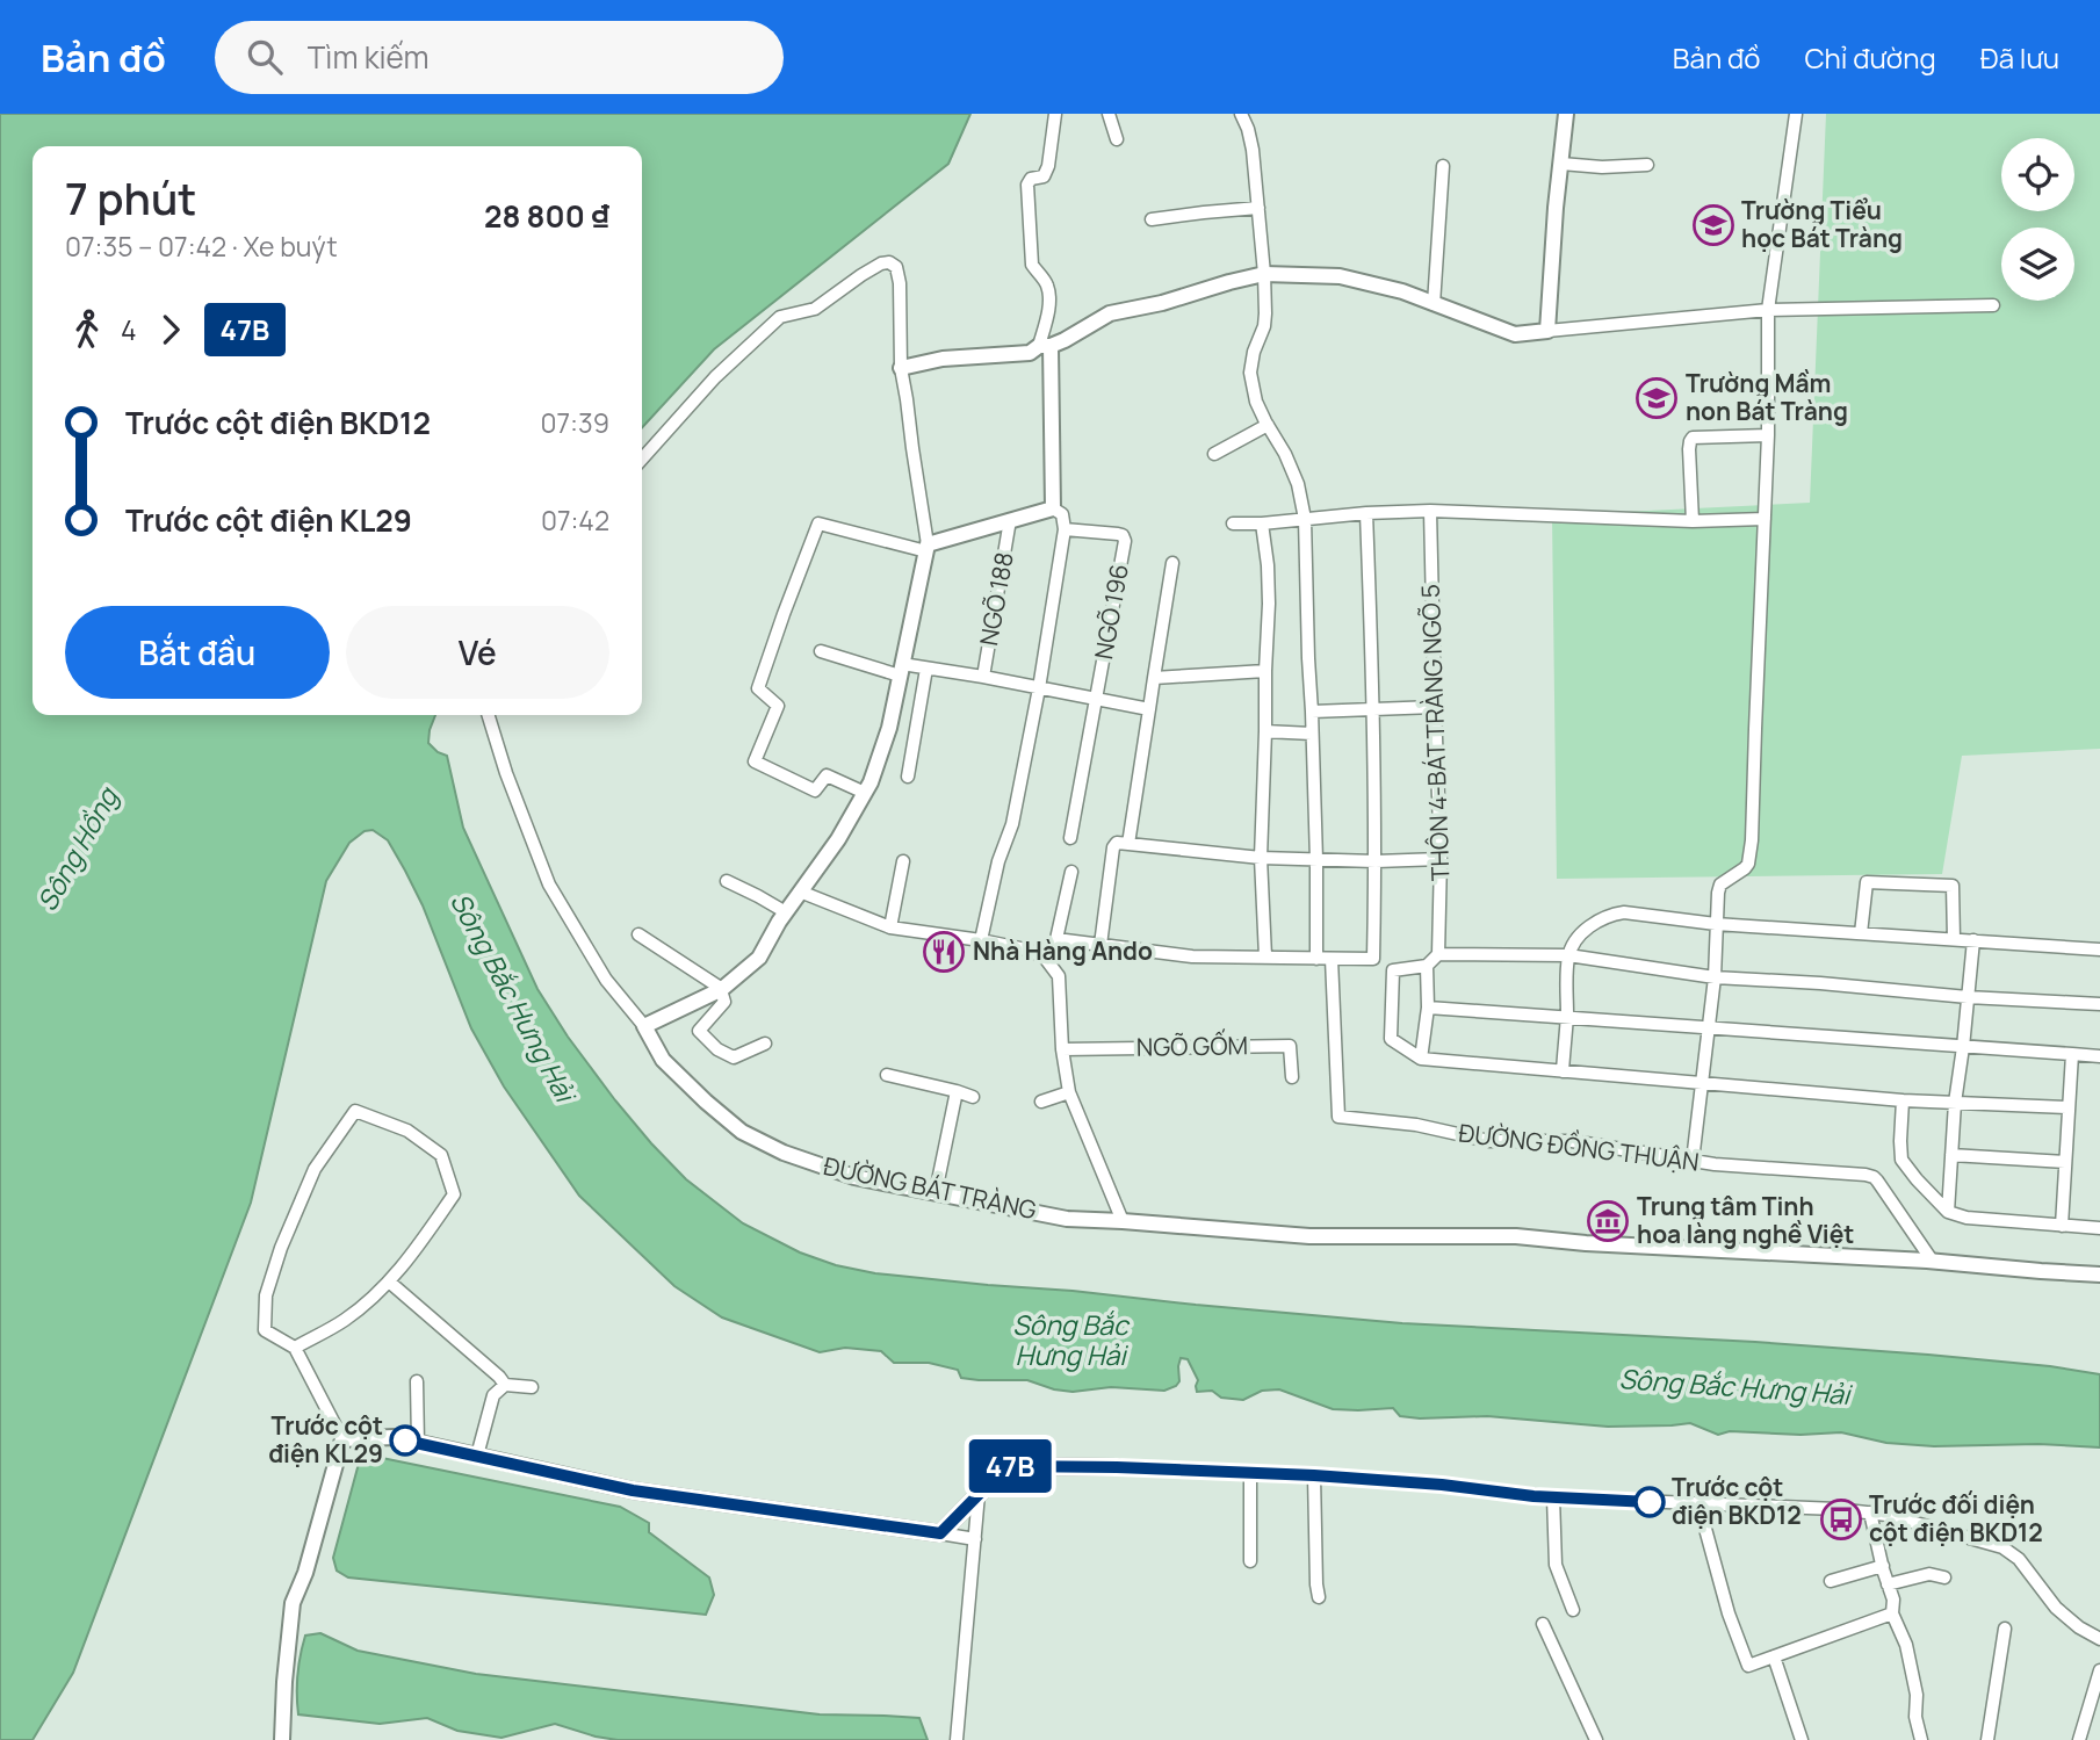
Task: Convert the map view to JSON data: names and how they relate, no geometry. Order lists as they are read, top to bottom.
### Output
{
  "streets": {
    "street": [
      "NGÕ 188",
      "NGÕ 196",
      "THÔN 4-BÁT TRÀNG NGÕ 5",
      "NGÕ GỐM",
      "ĐƯỜNG ĐỒNG THUẬN",
      "ĐƯỜNG BÁT TRÀNG"
    ]
  },
  "crossings": [
    ["ĐƯỜNG ĐỒNG THUẬN", "ĐƯỜNG BÁT TRÀNG"]
  ],
  "water": ["Sông Hồng", "Sông Bắc Hưng Hải"],
  "places": {
    "school or university": ["Trường Tiểu học Bát Tràng", "Trường Mầm non Bát Tràng"],
    "restaurant": ["Nhà Hàng Ando"],
    "museum": ["Trung tâm Tinh hoa làng nghề Việt"],
    "other": ["Trước cột điện KL29", "Trước cột điện BKD12"],
    "bus stop": ["Trước đối diện cột điện BKD12"]
  },
  "lines": ["bus line 47B"],
  "page": {
    "header": "Bản đồ",
    "search": "Tìm kiếm",
    "nav": ["Bản đồ", "Chỉ đường", "Đã lưu"],
    "on_map": "47B",
    "heading": ["7 phút", "07:35 – 07:42 · Xe buýt", "28 800 ₫"],
    "legs": ["4", "47B"],
    "list": [
      {
        "name": "Trước cột điện BKD12",
        "value": "07:39"
      },
      {
        "name": "Trước cột điện KL29",
        "value": "07:42"
      }
    ],
    "buttons": ["Bắt đầu", "Vé"]
  }
}
